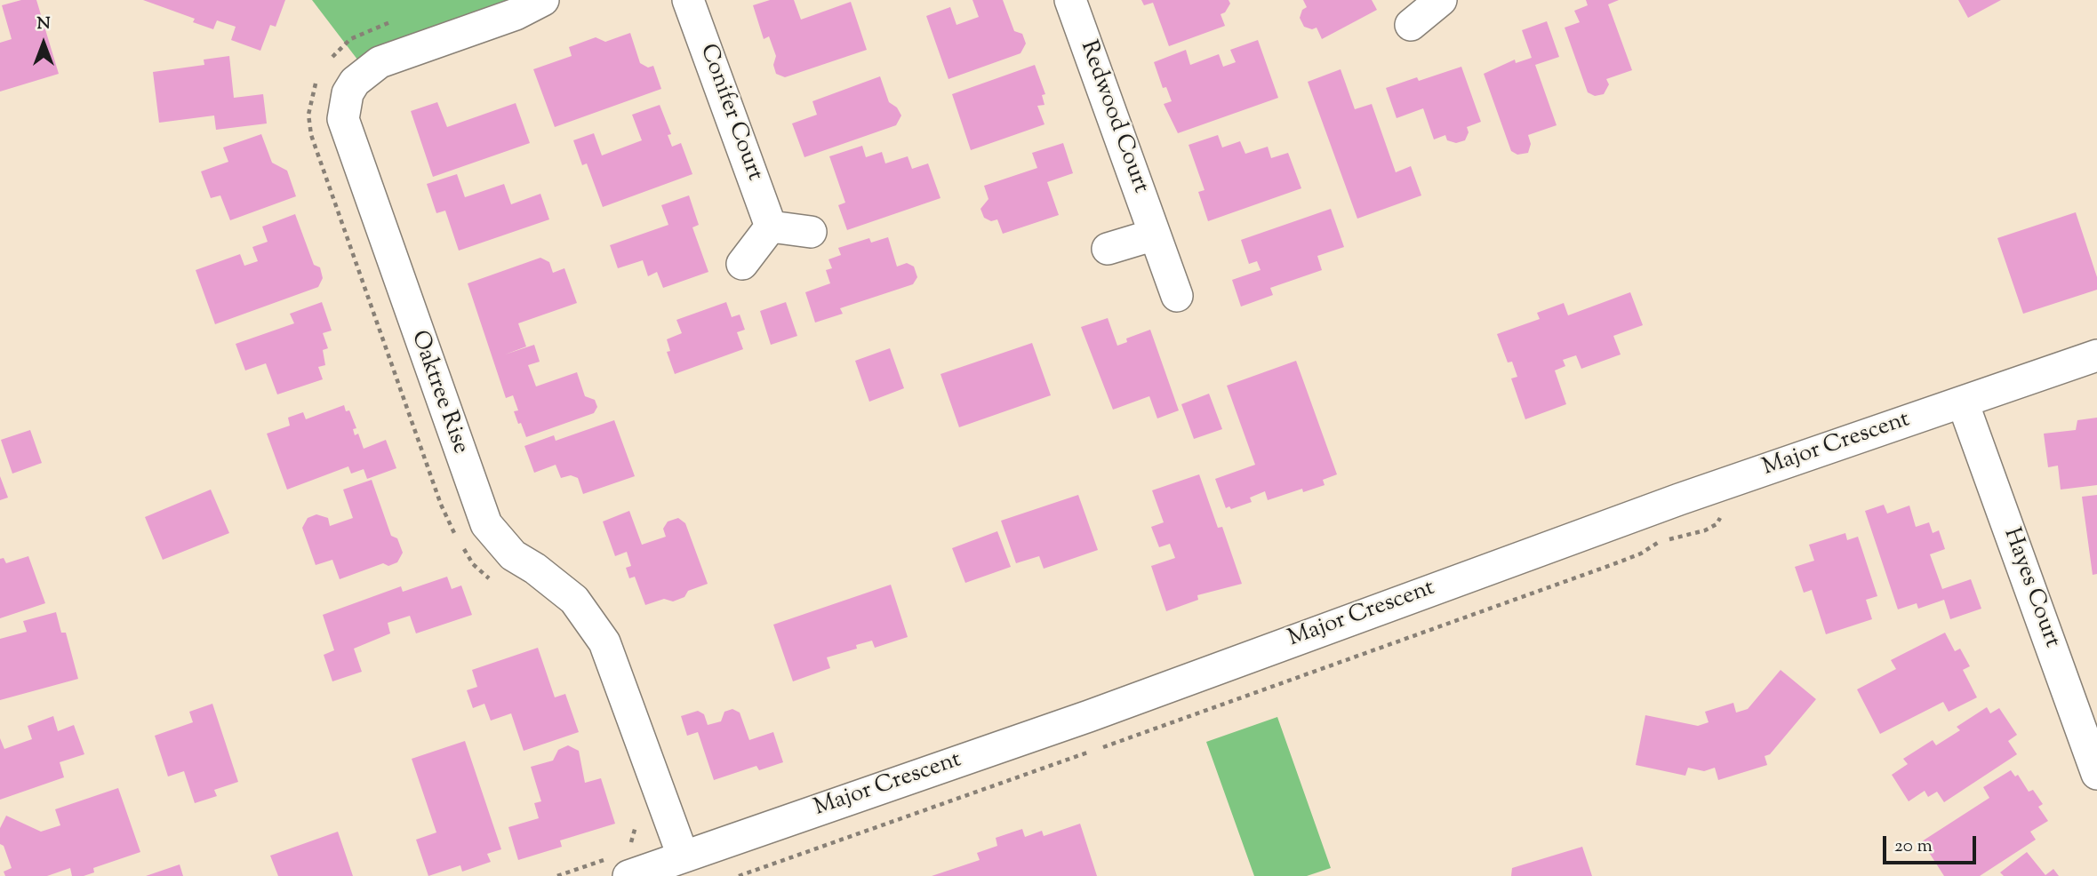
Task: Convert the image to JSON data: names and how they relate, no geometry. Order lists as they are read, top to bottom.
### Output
{
  "streets": {
    "street": [
      "Conifer Court",
      "Redwood Court",
      "Oaktree Rise",
      "Major Crescent",
      "Hayes Court"
    ]
  },
  "crossings": [
    ["Oaktree Rise", "Major Crescent"],
    ["Major Crescent", "Hayes Court"]
  ],
  "scale_bar": "20 m",
  "north": "top"
}
